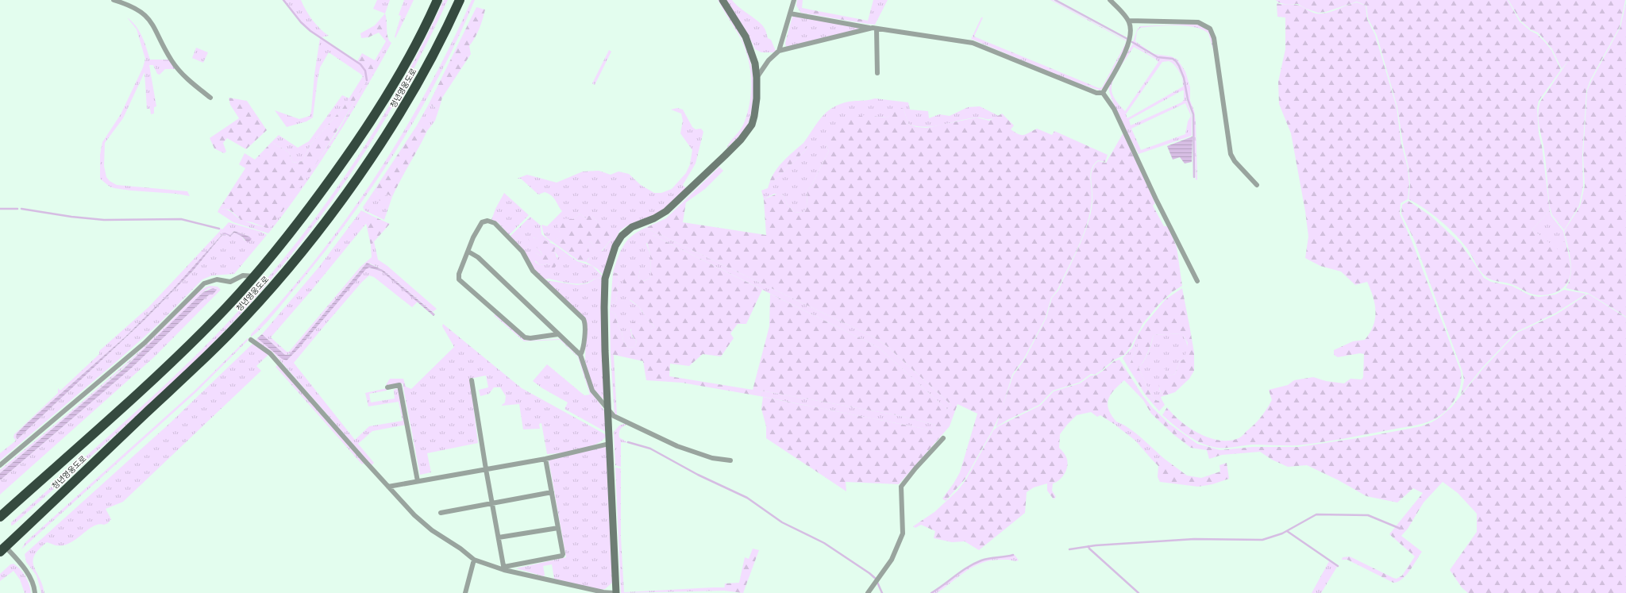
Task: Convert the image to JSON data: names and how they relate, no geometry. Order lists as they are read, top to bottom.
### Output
{
  "streets": {
    "highway": ["청년영웅도로"]
  }
}
